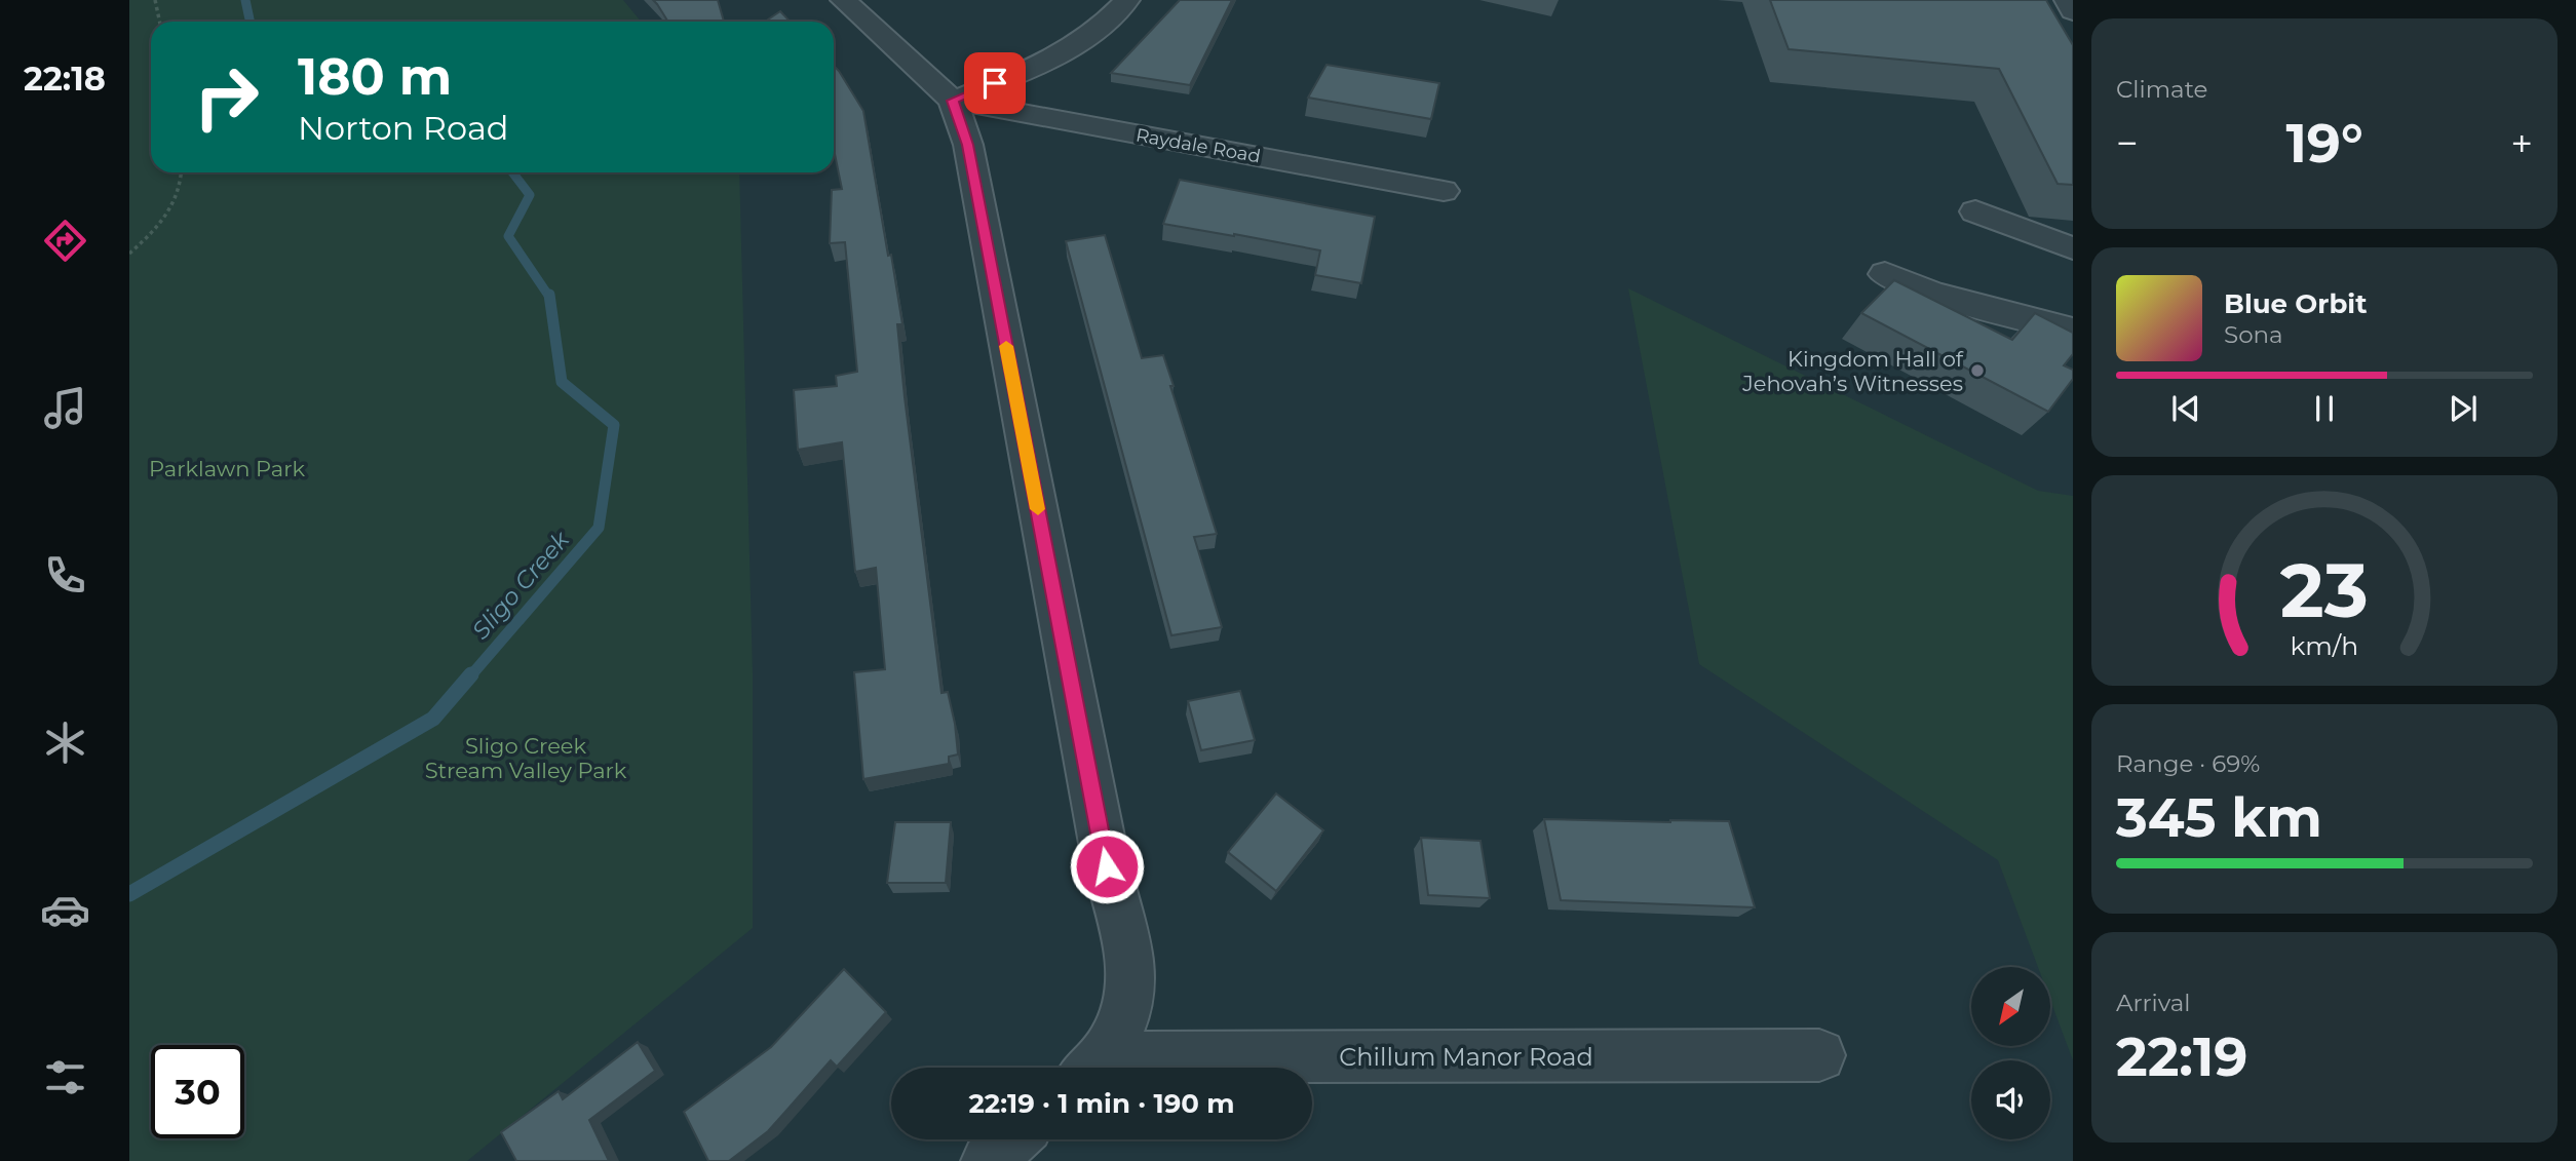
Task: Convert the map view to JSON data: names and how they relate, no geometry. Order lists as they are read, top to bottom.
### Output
{
  "streets": {
    "street": ["Raydale Road", "Chillum Manor Road"]
  },
  "water": ["Sligo Creek"],
  "parks": ["Parklawn Park", "Sligo Creek Stream Valley Park"],
  "places": ["Kingdom Hall of Jehovah’s Witnesses"],
  "north": "bottom left",
  "page": {
    "tabs": "22:18",
    "tile": [
      "Climate",
      ["Range · 69%", "345 km"],
      ["Arrival", "22:19"]
    ],
    "turn": ["180 m", "Norton Road"],
    "heat": ["−", "19°", "+"],
    "song": ["Blue Orbit", "Sona"],
    "limit": "30",
    "trip": "22:19 · 1 min · 190 m",
    "gauge": ["23", "km/h"]
  }
}
